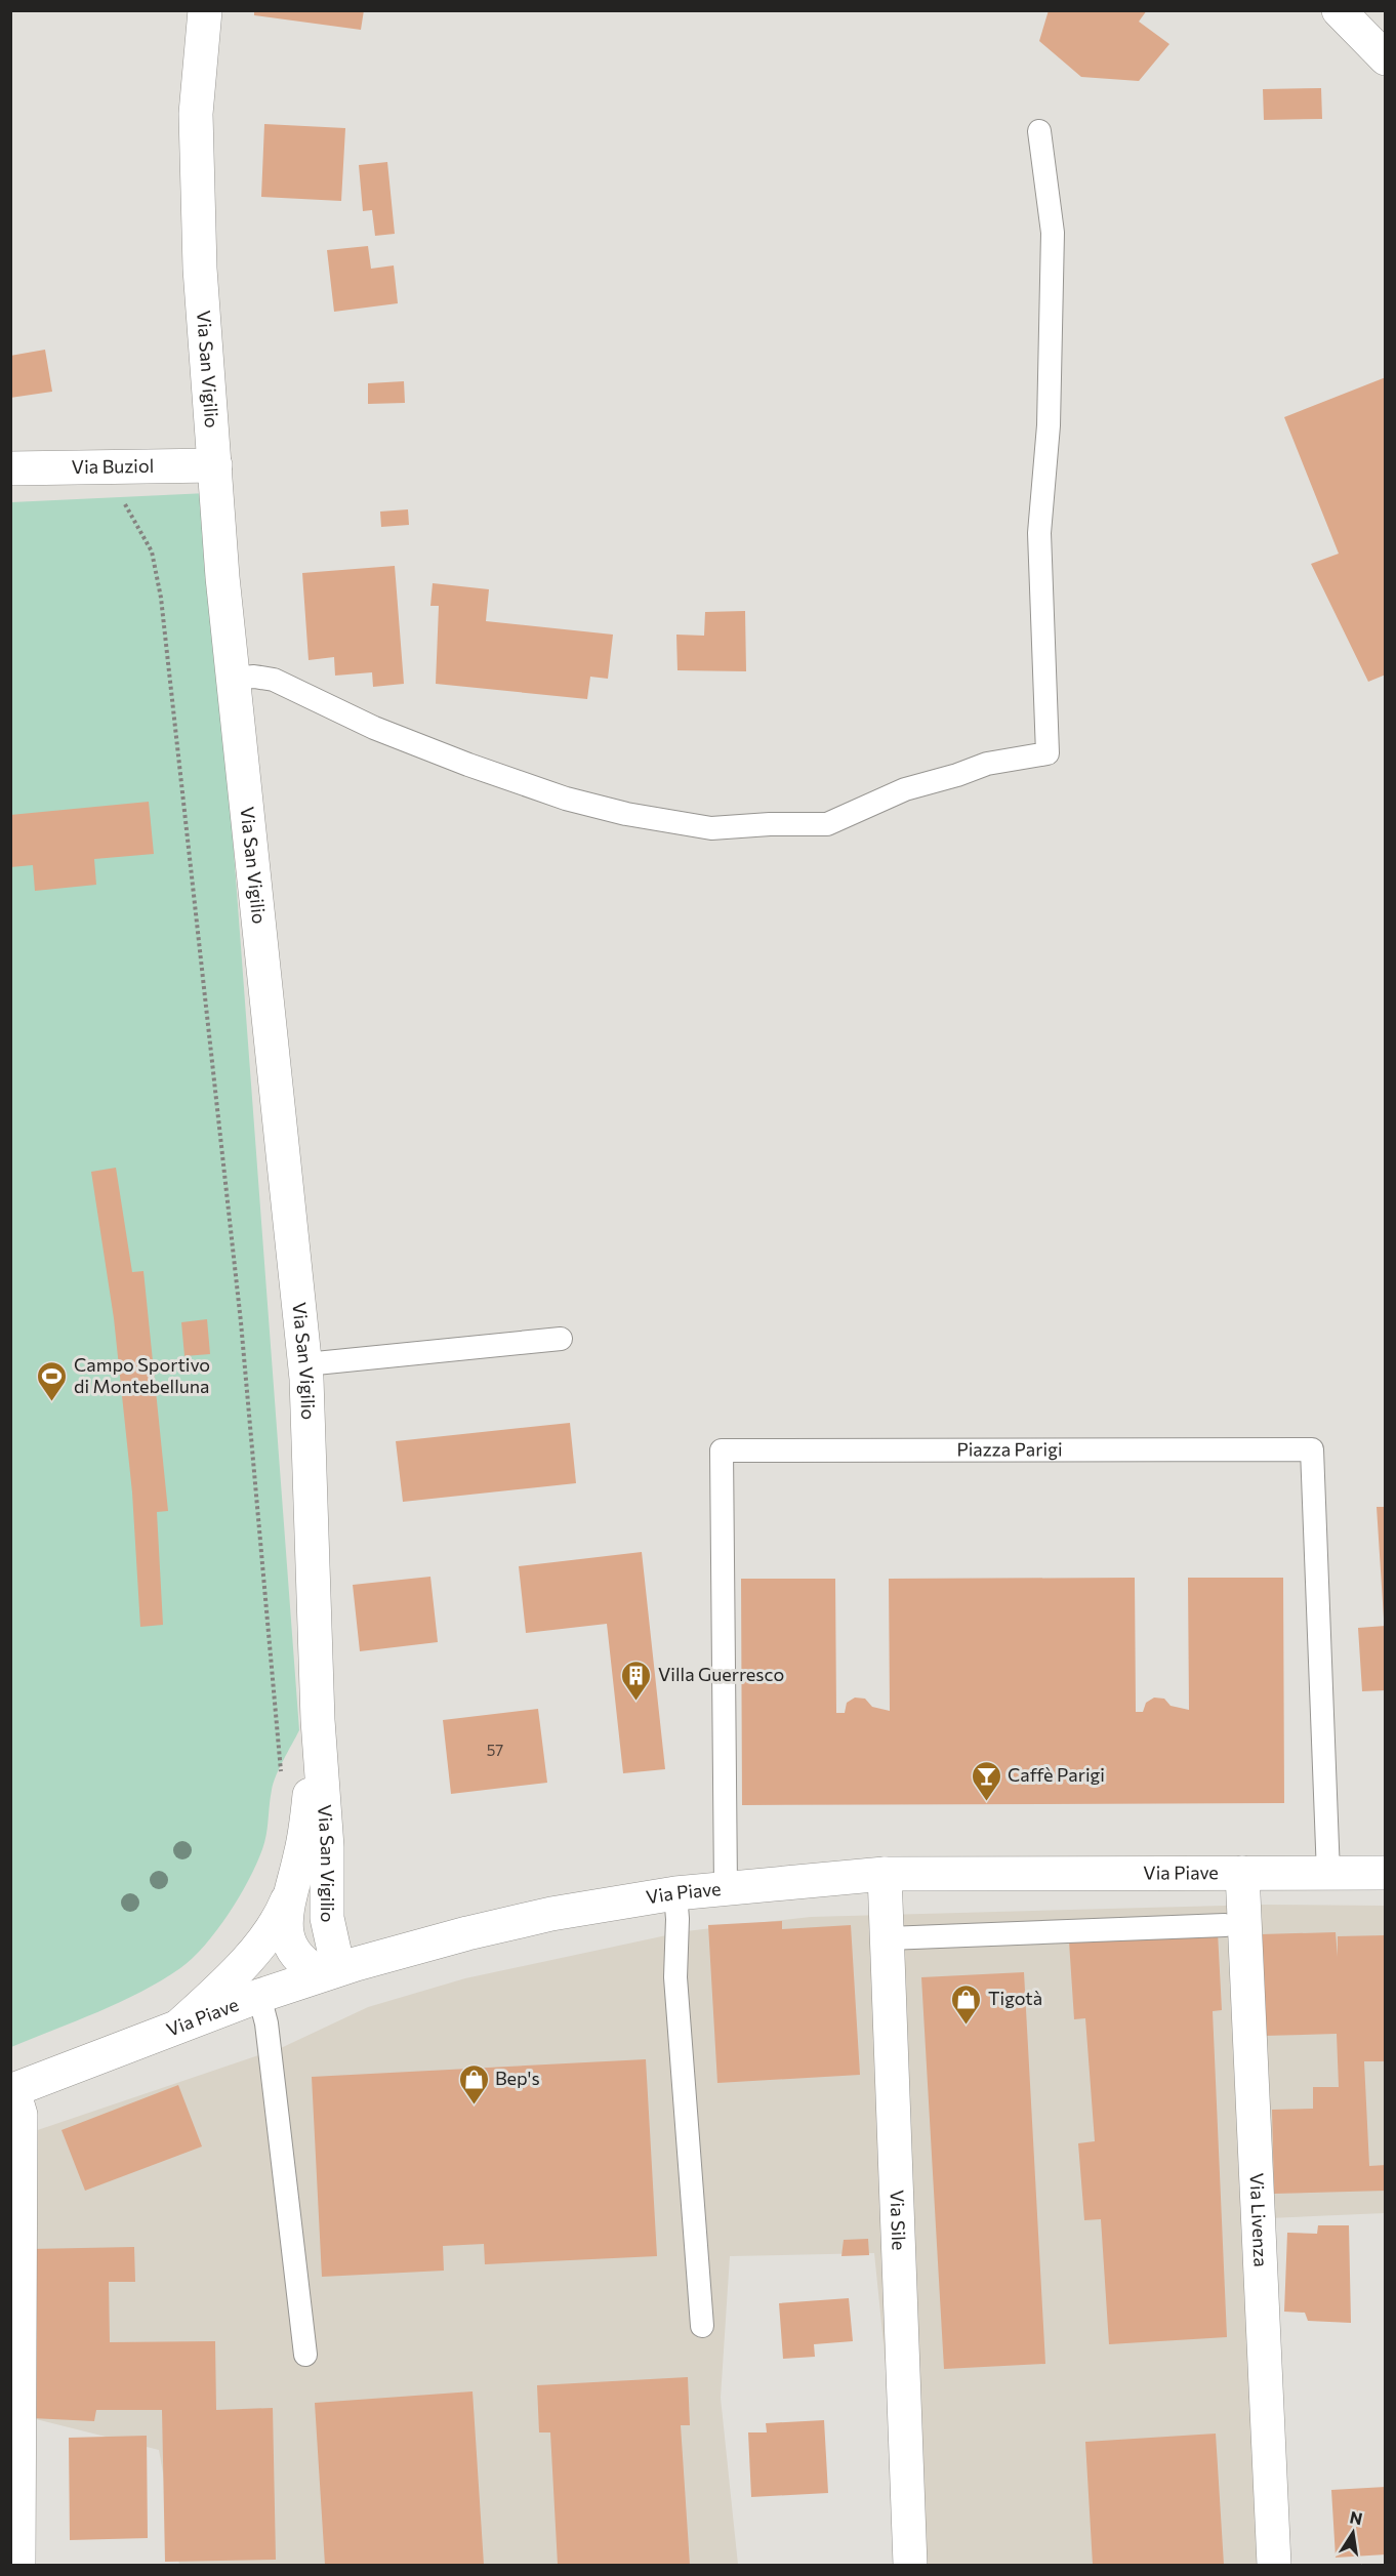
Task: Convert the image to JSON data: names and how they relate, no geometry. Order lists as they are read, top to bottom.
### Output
{
  "streets": {
    "street": [
      "Via San Vigilio",
      "Via Buziol",
      "Via Piave",
      "Via Sile",
      "Via Livenza"
    ],
    "lane": ["Piazza Parigi"]
  },
  "crossings": [
    ["Via San Vigilio", "Via Buziol"],
    ["Via San Vigilio", "Via Piave"],
    ["Piazza Parigi", "Via Piave"],
    ["Via Piave", "Via Sile"],
    ["Via Piave", "Via Livenza"]
  ],
  "places": {
    "sports": ["Campo Sportivo di Montebelluna"],
    "building": ["Villa Guerresco"],
    "bar": ["Caffè Parigi"],
    "shop": ["Tigotà", "Bep's"]
  },
  "house_numbers": ["57"],
  "north": "top"
}
